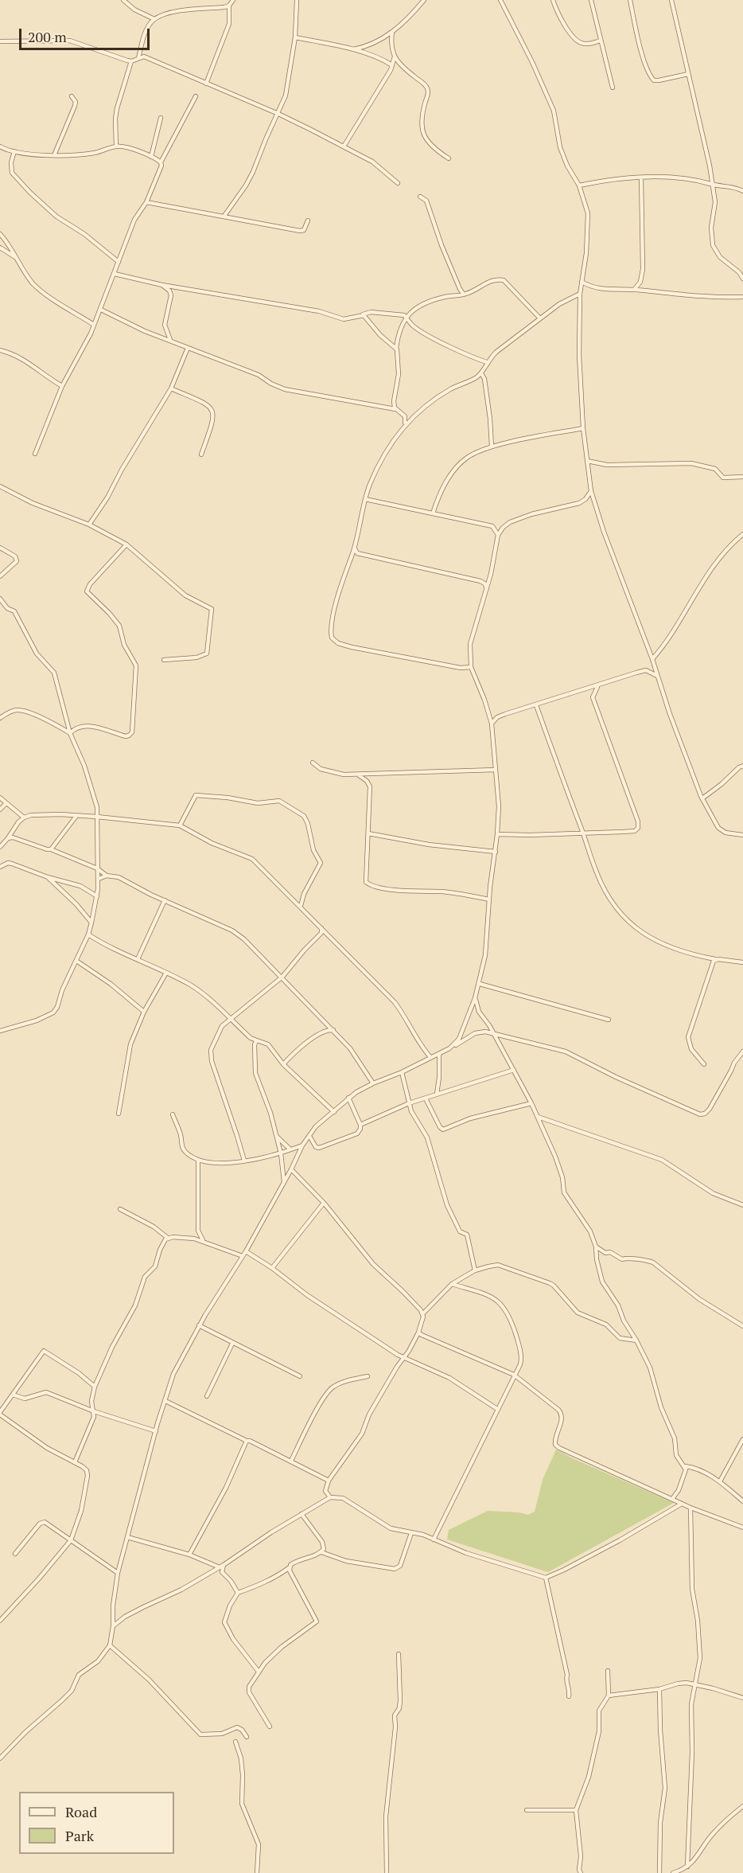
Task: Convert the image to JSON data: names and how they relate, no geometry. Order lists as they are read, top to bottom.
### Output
{
  "legend": ["Road", "Park"],
  "scale_bar": "200 m"
}
